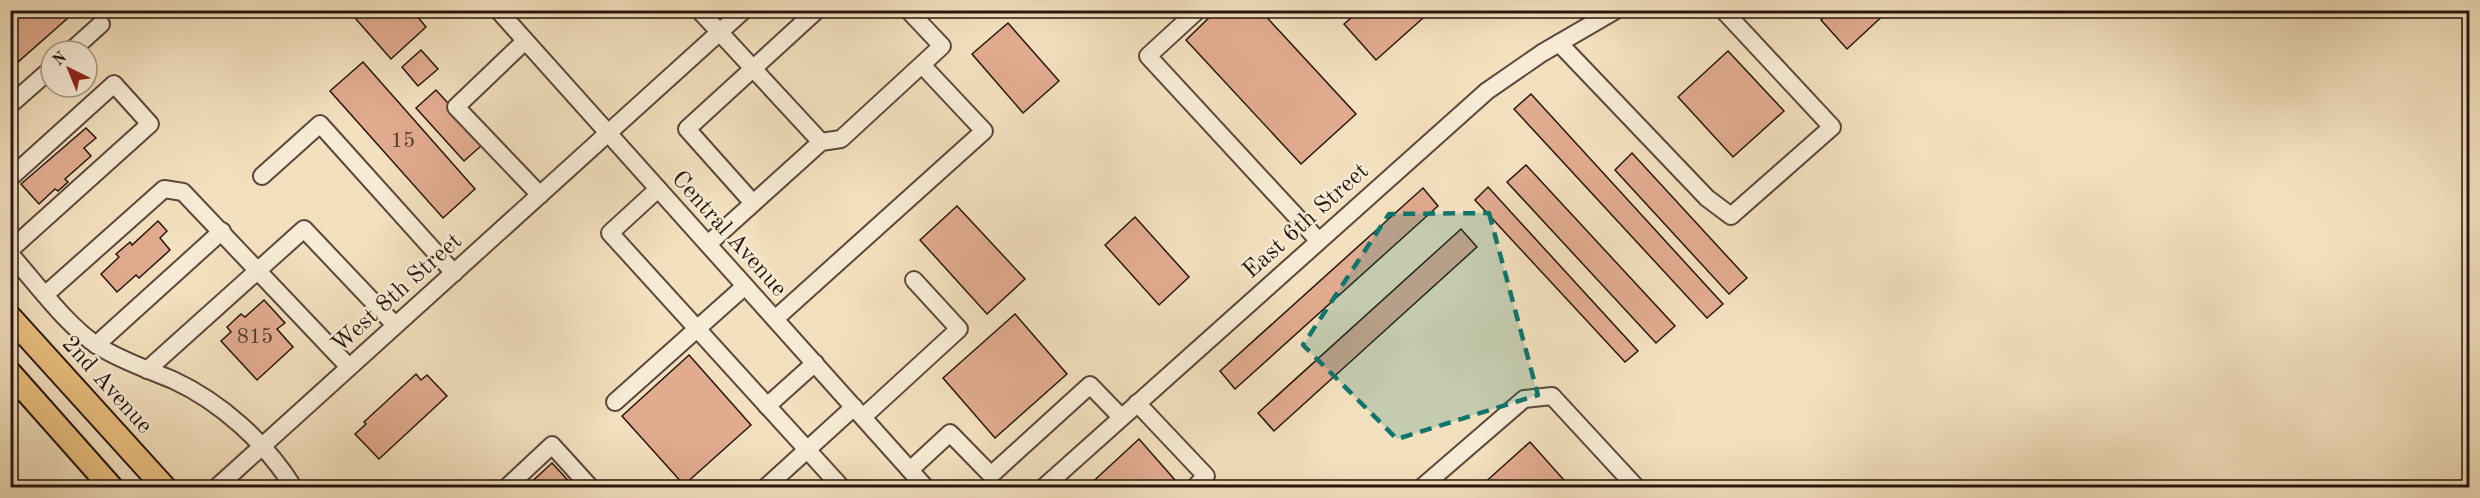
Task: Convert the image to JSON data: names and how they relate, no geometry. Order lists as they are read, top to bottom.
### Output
{
  "streets": {
    "main road": ["2nd Avenue"],
    "street": ["East 6th Street", "Central Avenue", "West 8th Street"]
  },
  "crossings": [
    ["Central Avenue", "West 8th Street"]
  ],
  "house_numbers": ["15", "815"],
  "north": "top left"
}
